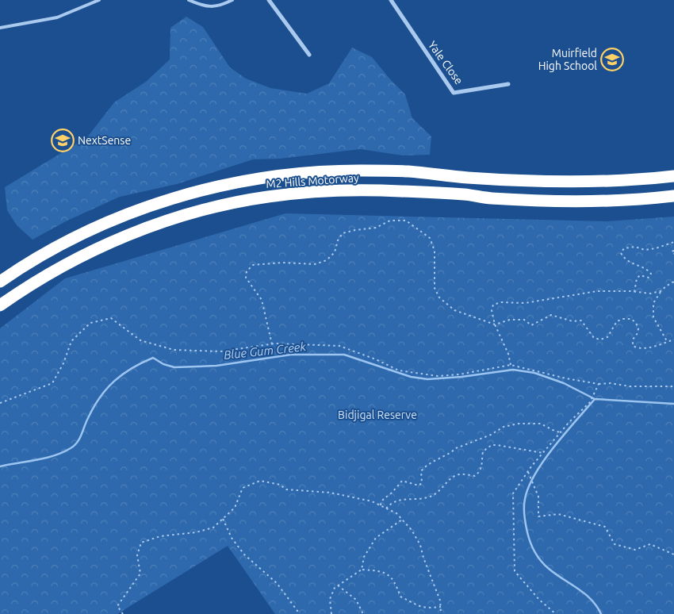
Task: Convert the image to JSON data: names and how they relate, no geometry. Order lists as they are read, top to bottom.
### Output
{
  "streets": {
    "highway": ["M2 Hills Motorway"],
    "street": ["Yale Close"]
  },
  "water": ["Blue Gum Creek"],
  "parks": ["Bidjigal Reserve"],
  "places": {
    "school or university": ["Muirfield High School", "NextSense"]
  }
}
